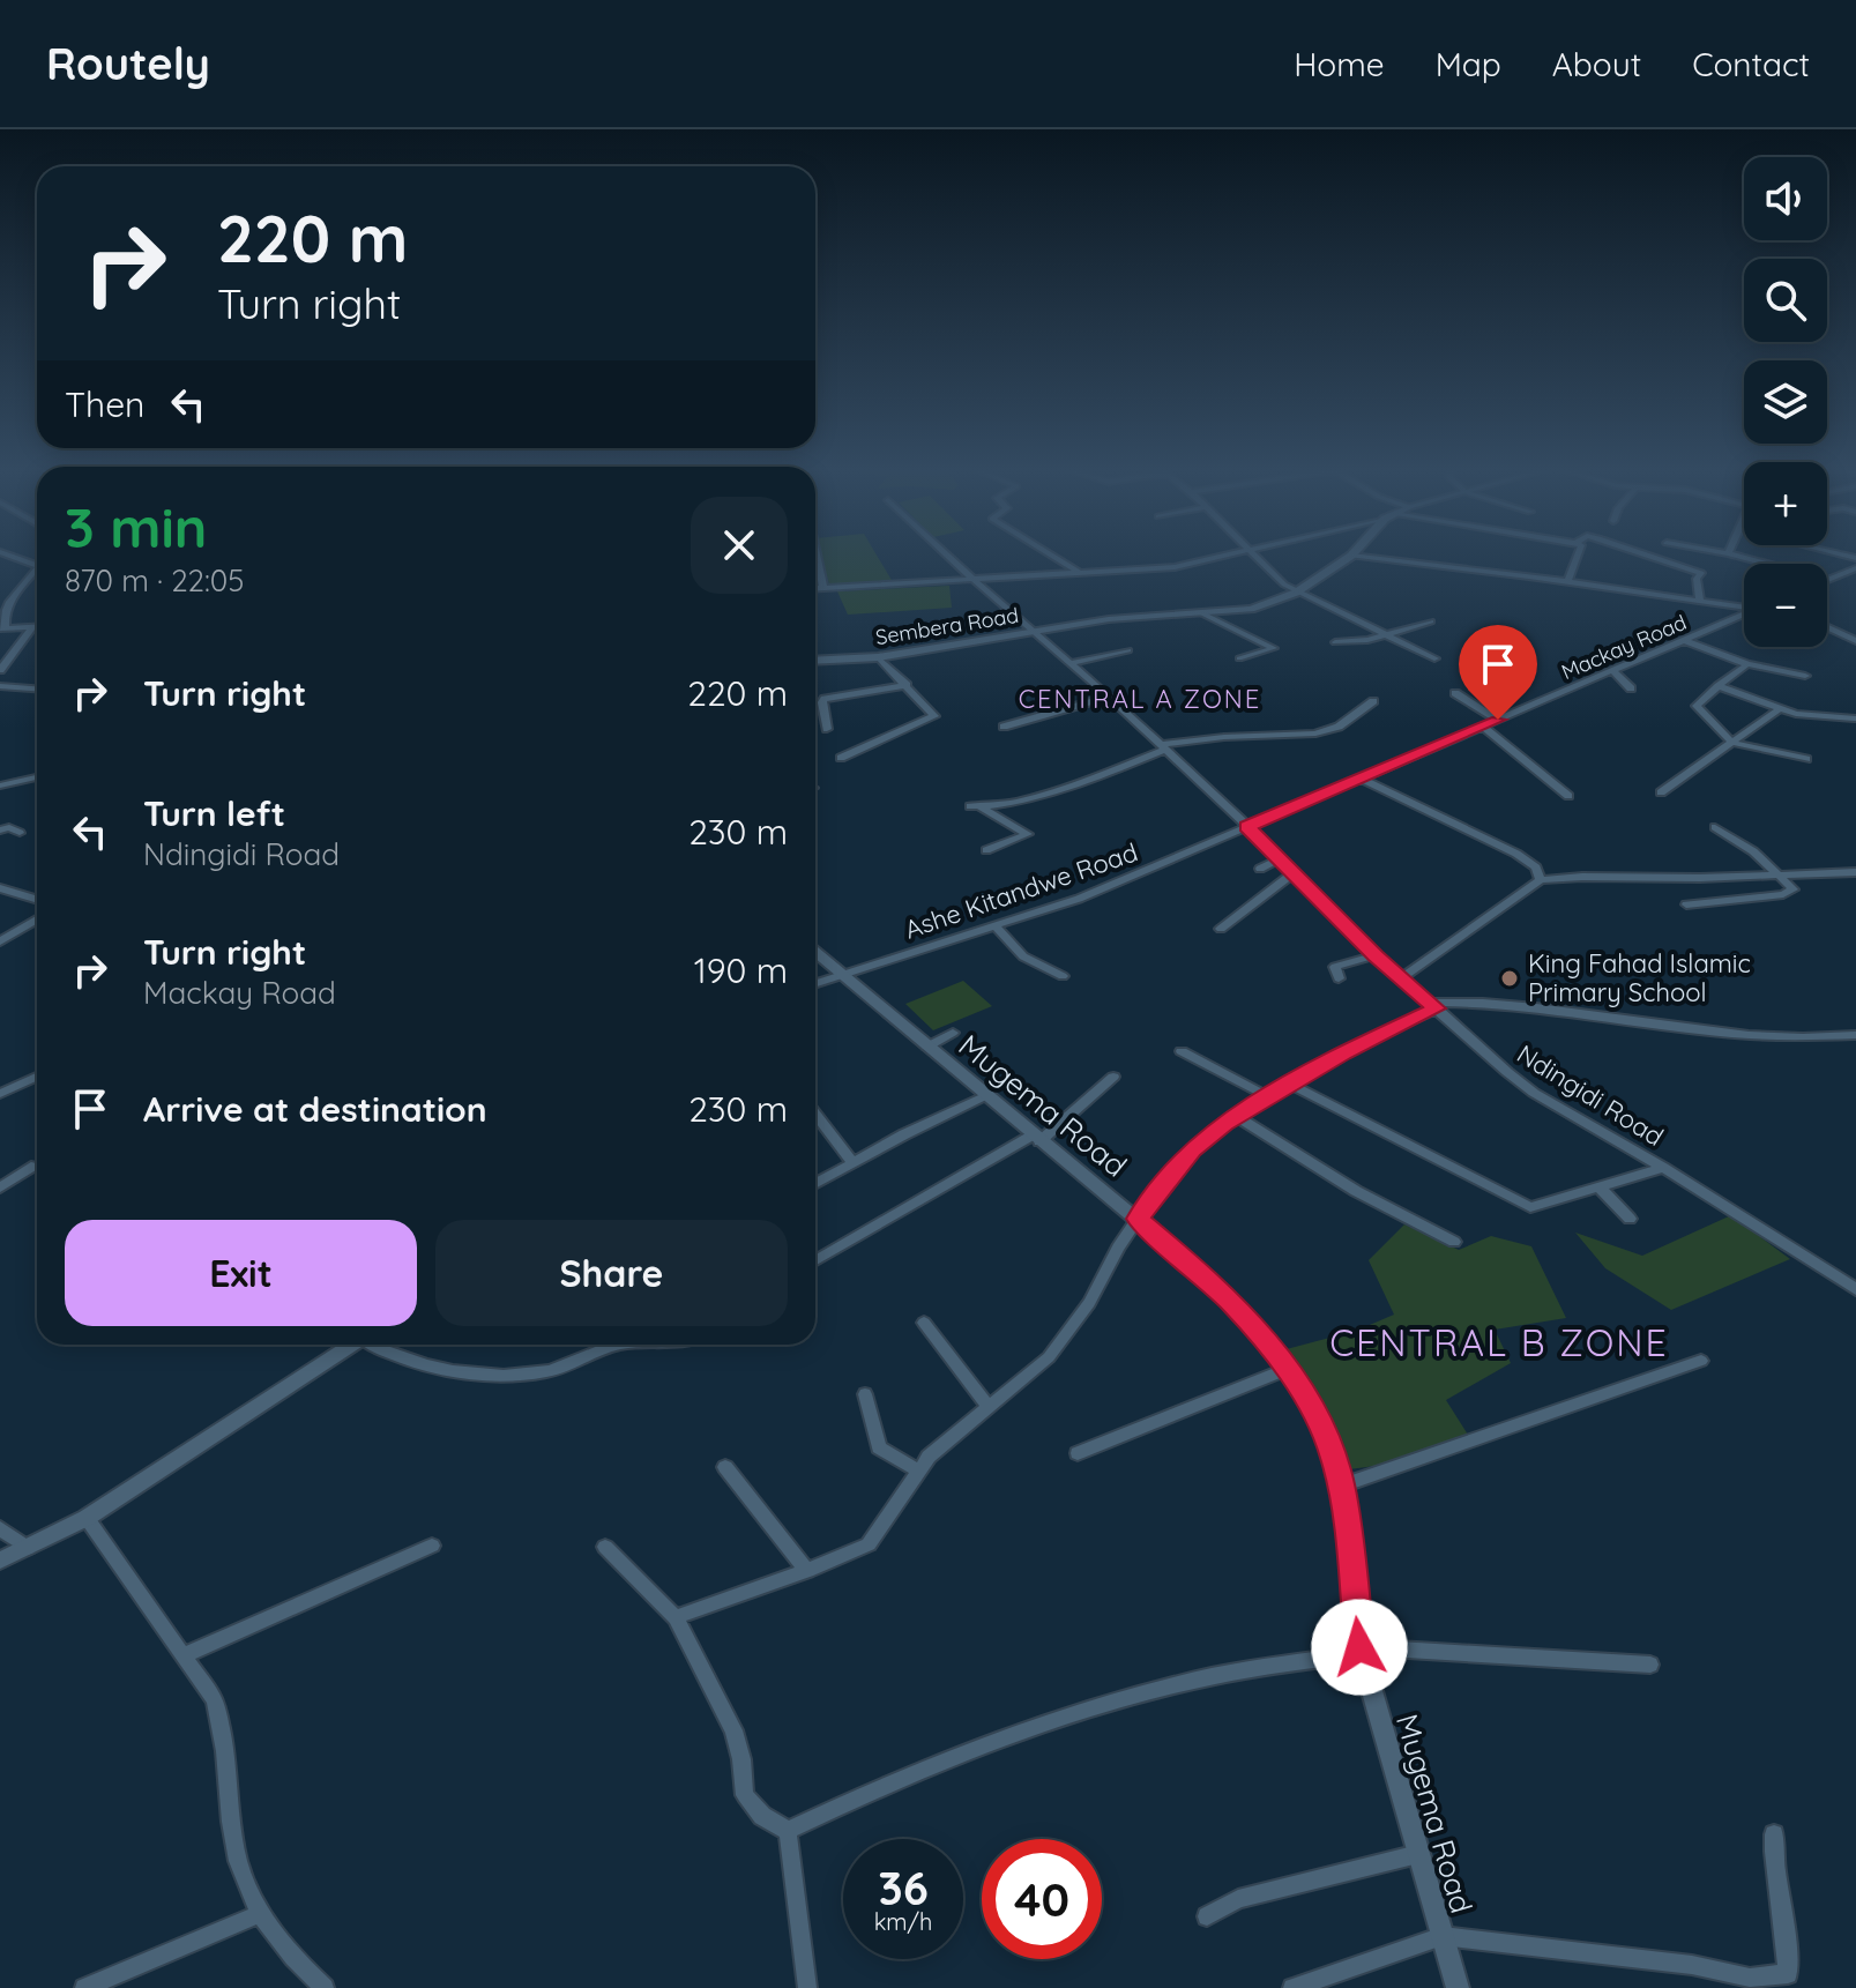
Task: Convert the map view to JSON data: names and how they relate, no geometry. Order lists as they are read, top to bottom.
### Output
{
  "streets": {
    "street": [
      "Sembera Road",
      "Mackay Road",
      "Ashe Kitandwe Road",
      "Ndingidi Road",
      "Mugema Road"
    ]
  },
  "crossings": [
    ["Sembera Road", "Ndingidi Road"],
    ["Mackay Road", "Ashe Kitandwe Road"],
    ["Mackay Road", "Ndingidi Road"],
    ["Ashe Kitandwe Road", "Ndingidi Road"],
    ["Ashe Kitandwe Road", "Mugema Road"]
  ],
  "districts": ["CENTRAL A ZONE", "CENTRAL B ZONE"],
  "places": ["King Fahad Islamic Primary School"],
  "page": {
    "header": "Routely",
    "nav": [
      "Home",
      "Map",
      "About",
      "Contact"
    ],
    "map_buttons": ["+", "−"],
    "turn": ["220 m", "Turn right"],
    "then": "Then",
    "heading": ["3 min", "870 m · 22:05"],
    "list": [
      {
        "name": "Turn right",
        "value": "220 m"
      },
      {
        "name": "Turn left",
        "note": "Ndingidi Road",
        "value": "230 m"
      },
      {
        "name": "Turn right",
        "note": "Mackay Road",
        "value": "190 m"
      },
      {
        "name": "Arrive at destination",
        "value": "230 m"
      }
    ],
    "buttons": ["Exit", "Share"],
    "speed": "36 km/h",
    "limit": "40"
  }
}
